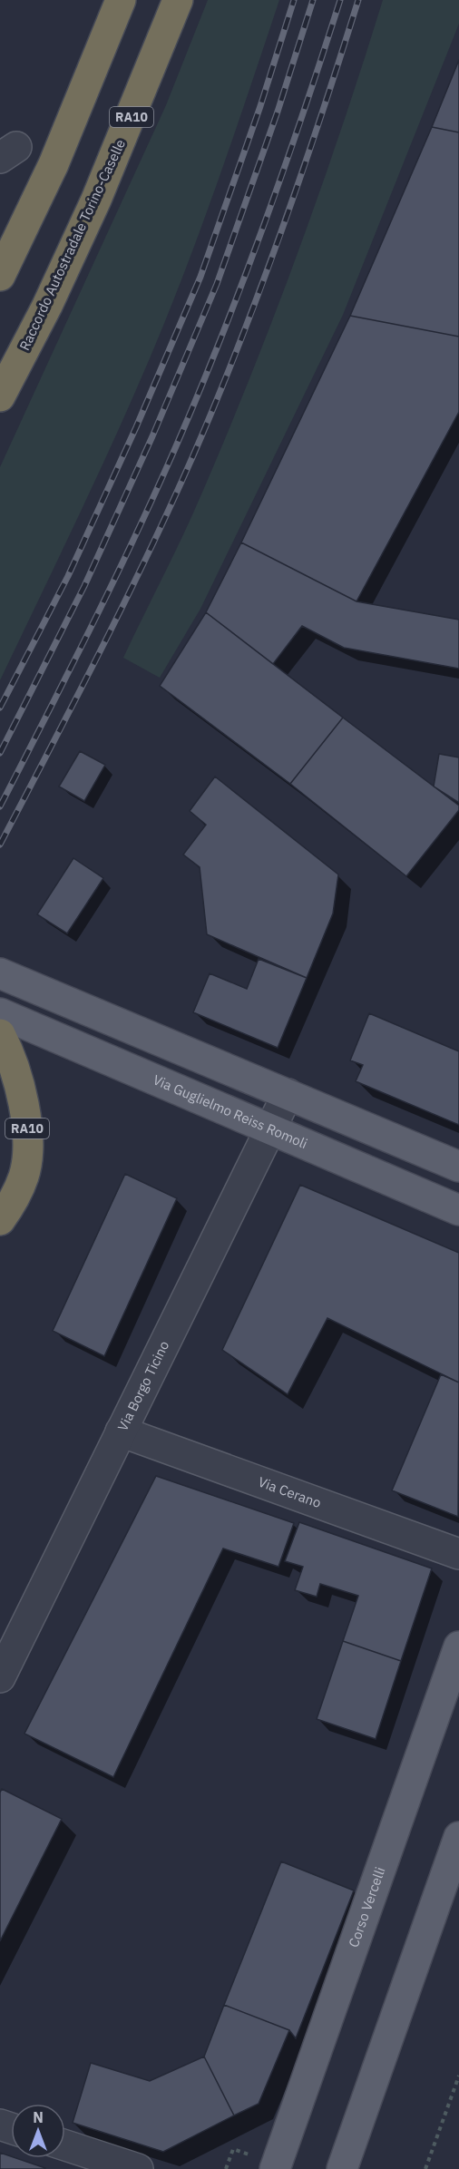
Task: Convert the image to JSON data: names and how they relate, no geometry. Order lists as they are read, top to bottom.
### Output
{
  "streets": {
    "highway": ["RA10", "Raccordo Autostradale Torino-Caselle"],
    "main road": ["Via Guglielmo Reiss Romoli", "Corso Vercelli"],
    "street": ["Via Borgo Ticino", "Via Cerano"]
  },
  "crossings": [
    ["Via Guglielmo Reiss Romoli", "Via Borgo Ticino"],
    ["Via Borgo Ticino", "Via Cerano"]
  ],
  "north": "top"
}
